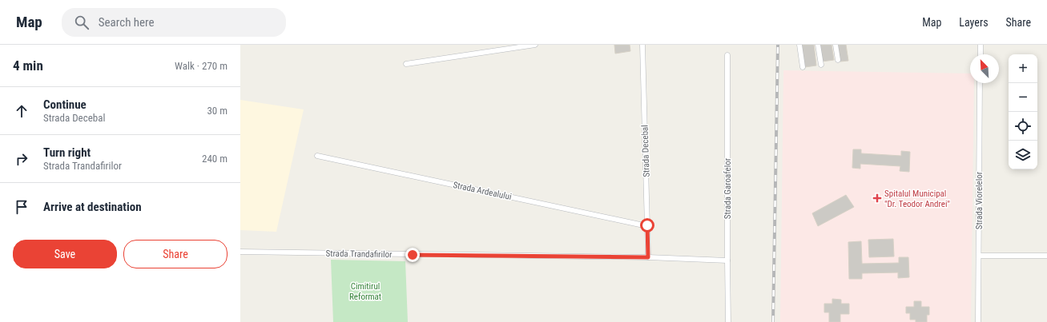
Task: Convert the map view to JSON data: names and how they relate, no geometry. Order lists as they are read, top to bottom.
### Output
{
  "streets": {
    "street": [
      "Strada Decebal",
      "Strada Garoafelor",
      "Strada Ardealului",
      "Strada Viorelelor",
      "Strada Trandafirilor"
    ]
  },
  "crossings": [
    ["Strada Decebal", "Strada Ardealului"],
    ["Strada Decebal", "Strada Trandafirilor"],
    ["Strada Garoafelor", "Strada Trandafirilor"]
  ],
  "parks": ["Cimitirul Reformat"],
  "places": {
    "health": ["Spitalul Municipal \"Dr. Teodor Andrei\""]
  },
  "north": "top left",
  "page": {
    "header": "Map",
    "search": "Search here",
    "nav": ["Map", "Layers", "Share"],
    "heading": ["4 min", "Walk · 270 m"],
    "map_buttons": ["+", "−"],
    "list": [
      ["Continue", "Strada Decebal", "30 m"],
      ["Turn right", "Strada Trandafirilor", "240 m"],
      "Arrive at destination"
    ],
    "buttons": ["Save", "Share"]
  }
}
